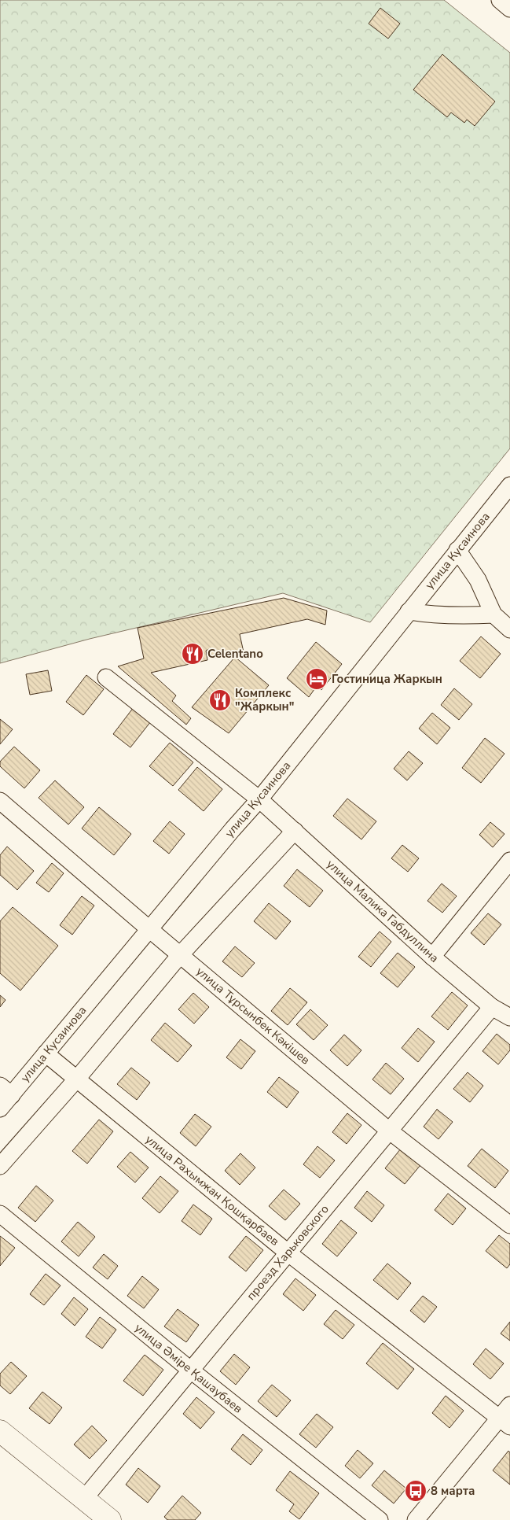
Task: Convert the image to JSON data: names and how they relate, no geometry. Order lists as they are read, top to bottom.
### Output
{
  "streets": {
    "street": [
      "улица Кусаинова",
      "улица Малика Габдуллина",
      "улица Тұрсынбек Кәкішев",
      "улица Рахымжан Қошқарбаев",
      "проезд Харьковского",
      "улица Әміре Қашаубаев"
    ]
  },
  "crossings": [
    ["улица Кусаинова", "улица Малика Габдуллина"],
    ["улица Кусаинова", "улица Тұрсынбек Кәкішев"],
    ["улица Кусаинова", "улица Рахымжан Қошқарбаев"],
    ["улица Малика Габдуллина", "проезд Харьковского"],
    ["улица Тұрсынбек Кәкішев", "проезд Харьковского"],
    ["улица Рахымжан Қошқарбаев", "проезд Харьковского"],
    ["проезд Харьковского", "улица Әміре Қашаубаев"]
  ],
  "places": {
    "restaurant": ["Celentano", "Комплекс \"Жаркын\""],
    "hotel": ["Гостиница Жаркын"],
    "bus stop": ["8 марта"]
  }
}
